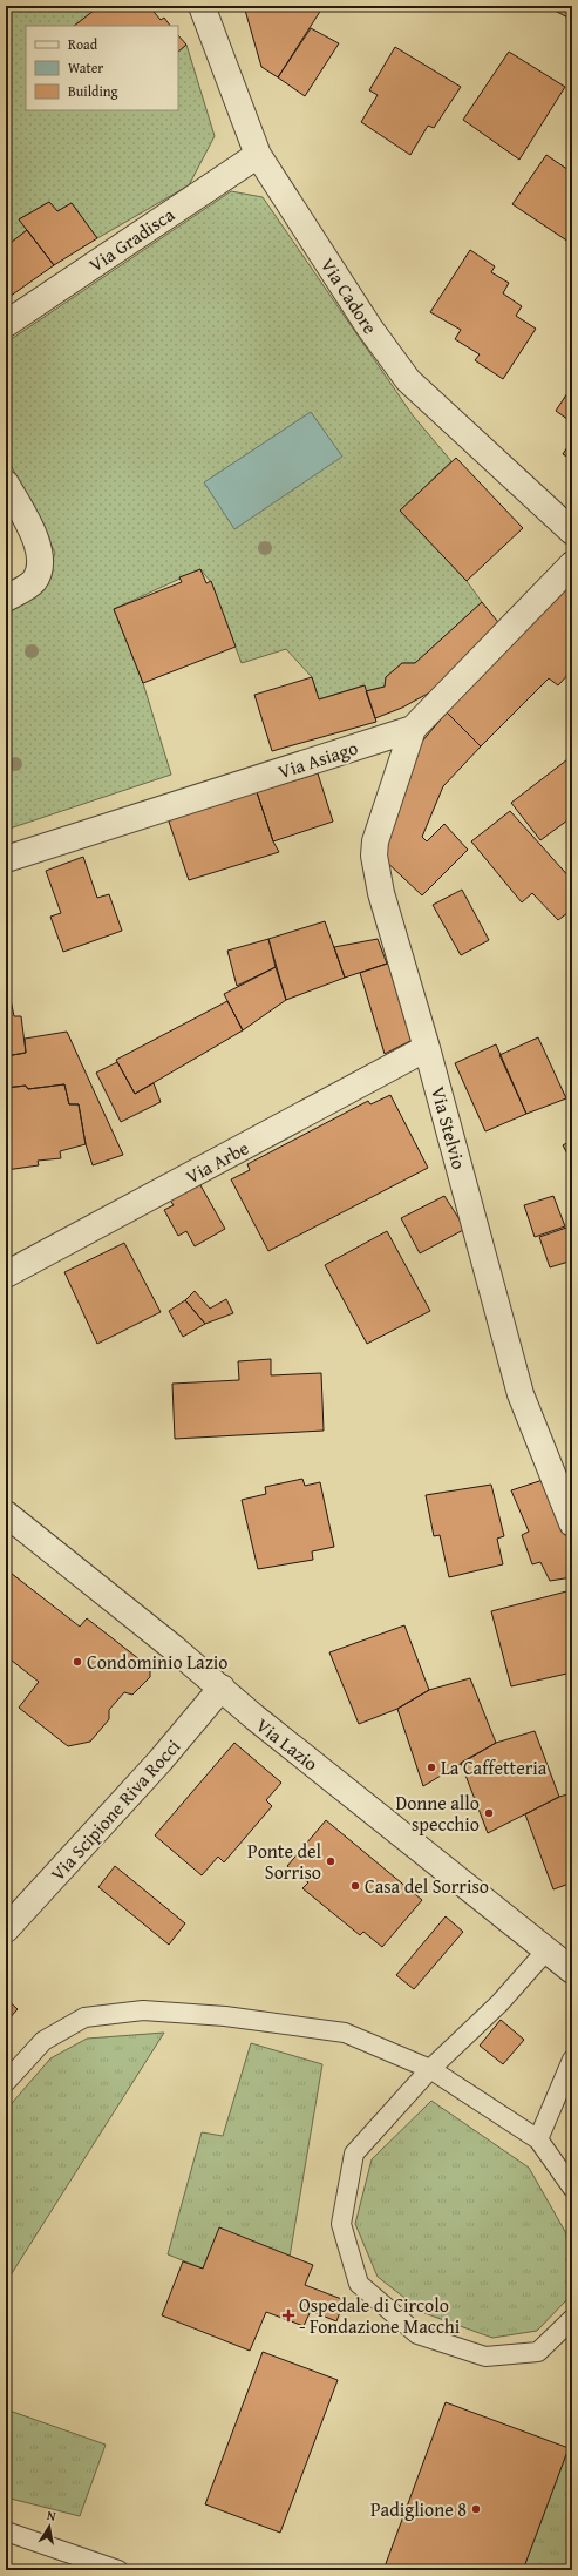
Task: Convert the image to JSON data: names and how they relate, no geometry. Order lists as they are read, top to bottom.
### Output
{
  "streets": {
    "street": [
      "Via Gradisca",
      "Via Cadore",
      "Via Asiago",
      "Via Stelvio",
      "Via Arbe",
      "Via Lazio",
      "Via Scipione Riva Rocci"
    ]
  },
  "crossings": [
    ["Via Gradisca", "Via Cadore"],
    ["Via Asiago", "Via Stelvio"],
    ["Via Stelvio", "Via Arbe"],
    ["Via Lazio", "Via Scipione Riva Rocci"]
  ],
  "places": {
    "other": [
      "Condominio Lazio",
      "La Caffetteria",
      "Donne allo specchio",
      "Ponte del Sorriso",
      "Casa del Sorriso",
      "Padiglione 8"
    ],
    "health": ["Ospedale di Circolo - Fondazione Macchi"]
  },
  "legend": ["Road", "Water", "Building"],
  "north": "top"
}
